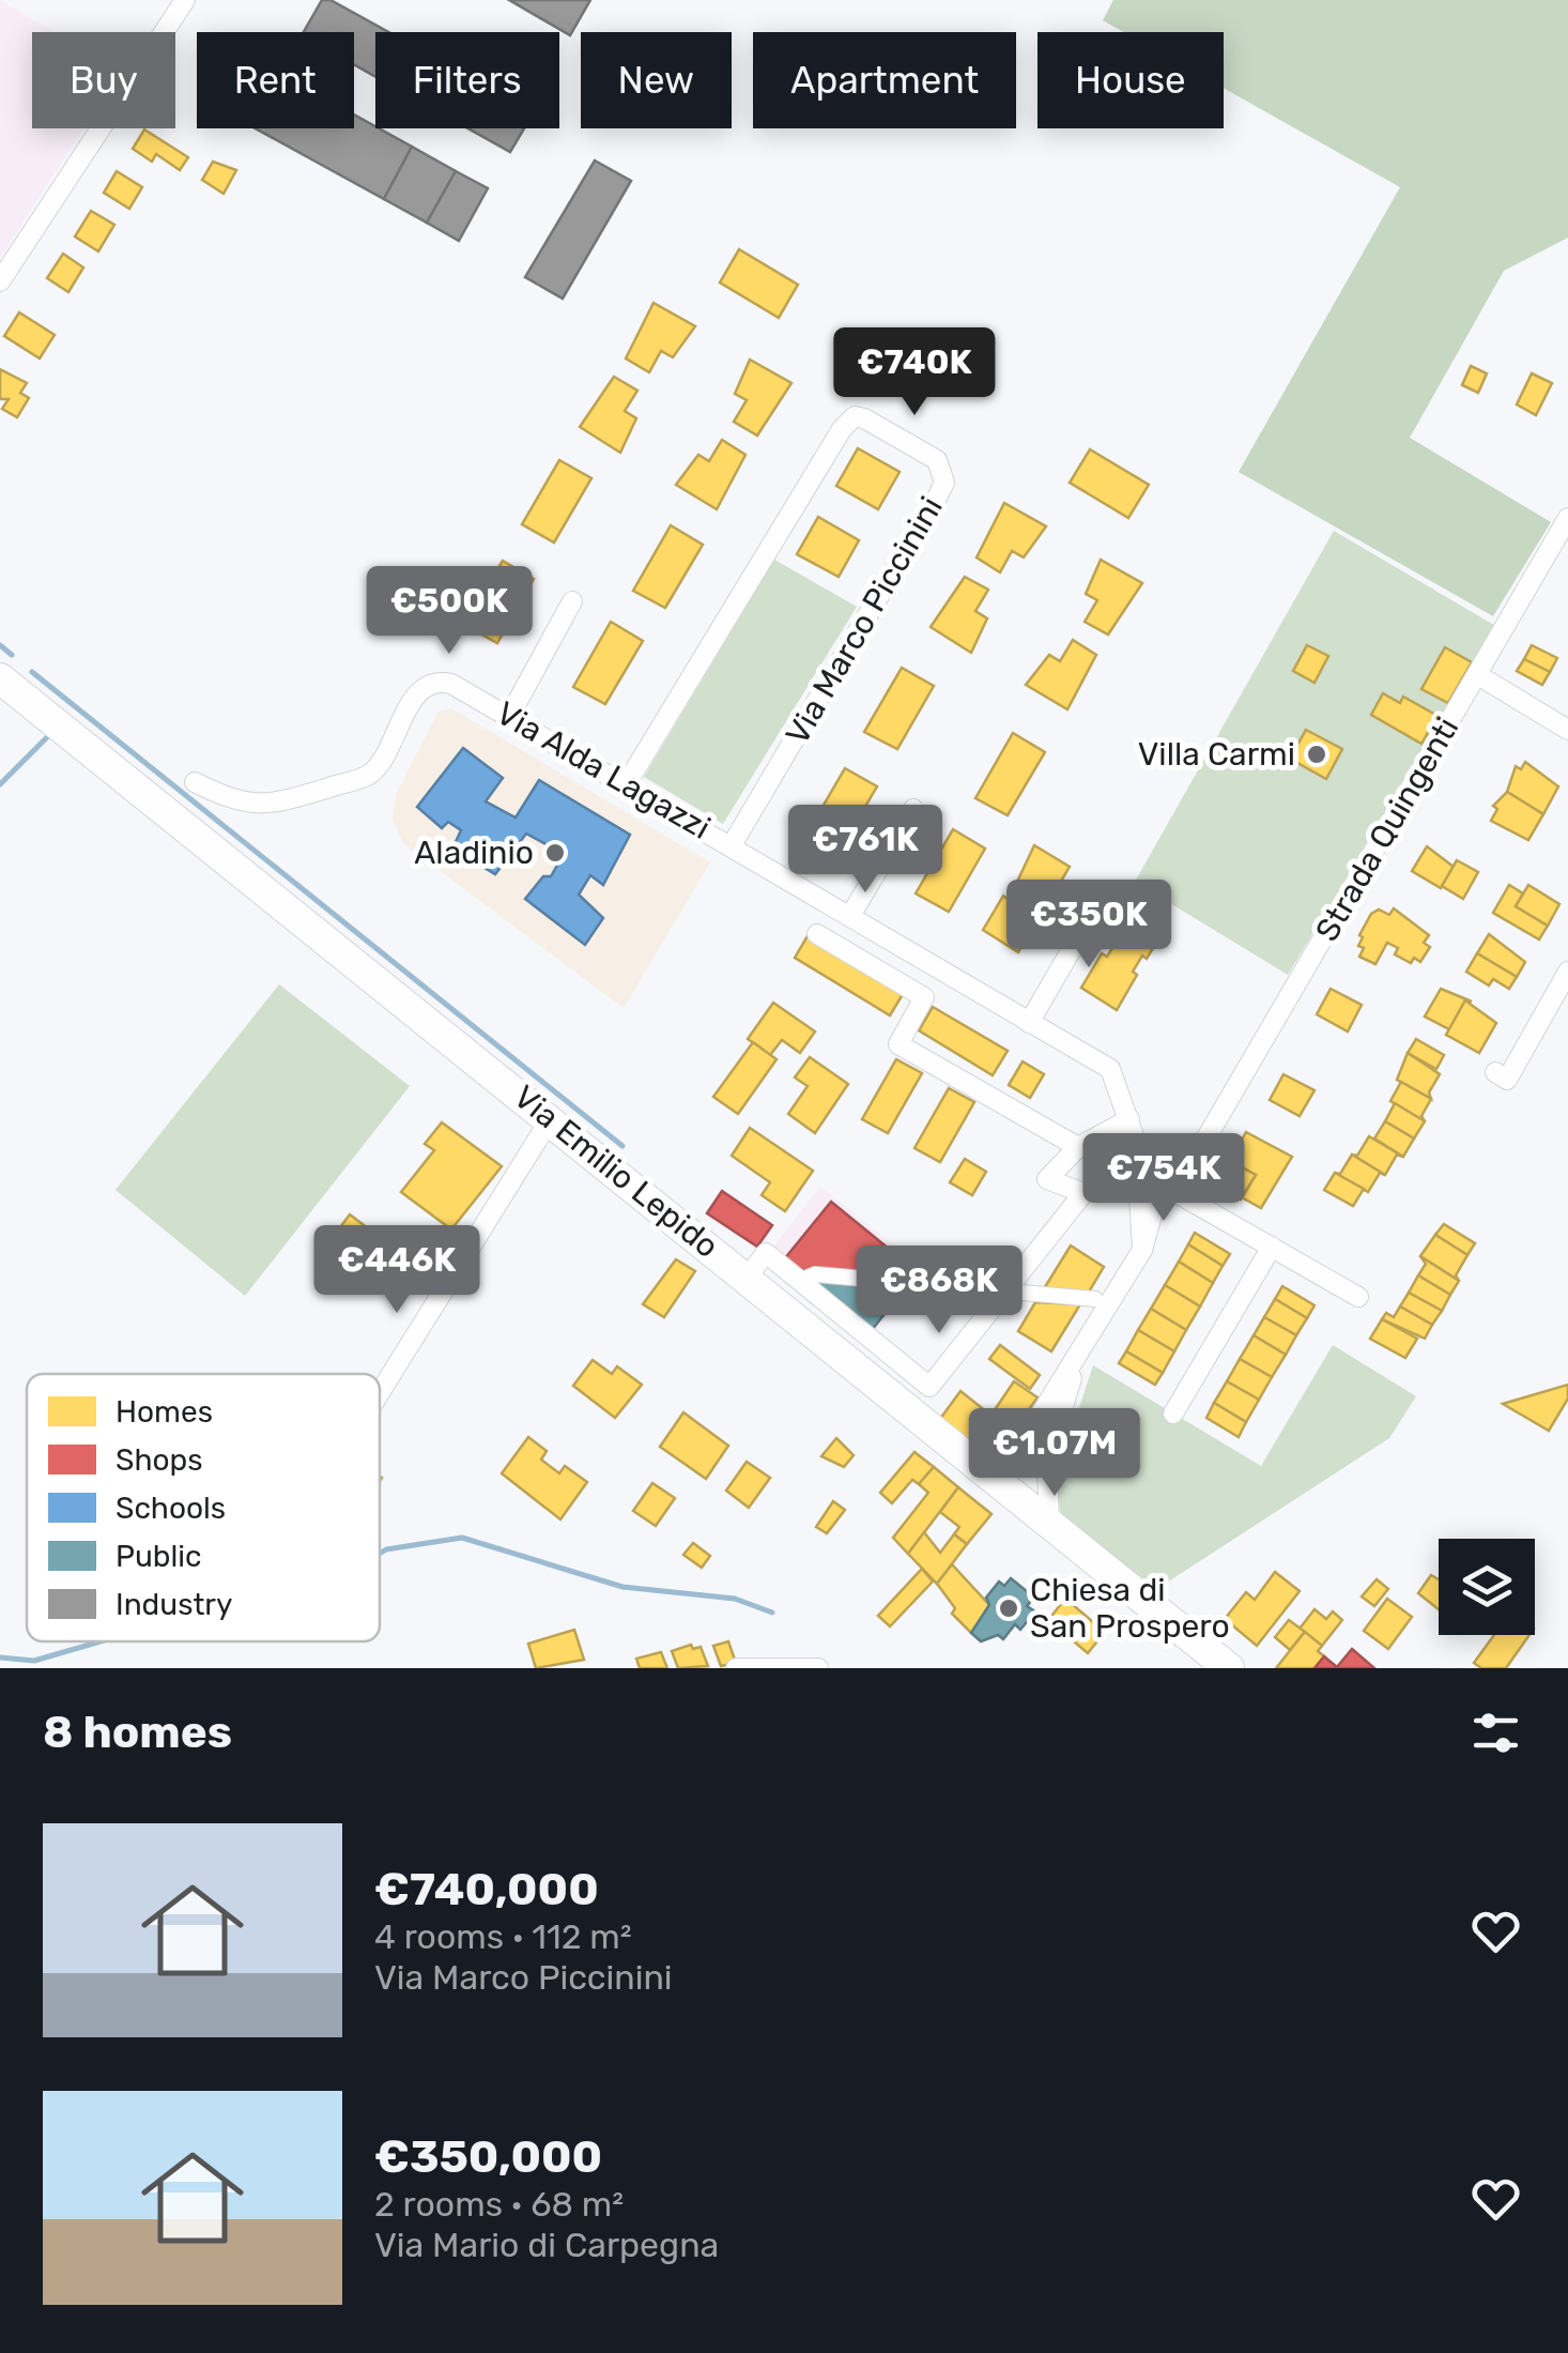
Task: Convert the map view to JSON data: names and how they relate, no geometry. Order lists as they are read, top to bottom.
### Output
{
  "streets": {
    "main road": ["Via Emilio Lepido"],
    "street": ["Via Marco Piccinini", "Via Alda Lagazzi", "Strada Quingenti"]
  },
  "crossings": [
    ["Via Marco Piccinini", "Via Alda Lagazzi"]
  ],
  "places": ["Villa Carmi", "Aladinio", "Chiesa di San Prospero"],
  "legend": [
    "Homes",
    "Shops",
    "Schools",
    "Public",
    "Industry"
  ],
  "page": {
    "chip": [
      "Buy",
      "Rent",
      "Filters",
      "New",
      "Apartment",
      "House"
    ],
    "price": [
      "€740K",
      "€500K",
      "€761K",
      "€350K",
      "€754K",
      "€446K",
      "€868K",
      "€1.07M"
    ],
    "heading": "8 homes",
    "list": [
      {
        "name": "€740,000",
        "note": "4 rooms · 112 m² · Via Marco Piccinini"
      },
      {
        "name": "€350,000",
        "note": "2 rooms · 68 m² · Via Mario di Carpegna"
      }
    ]
  }
}
